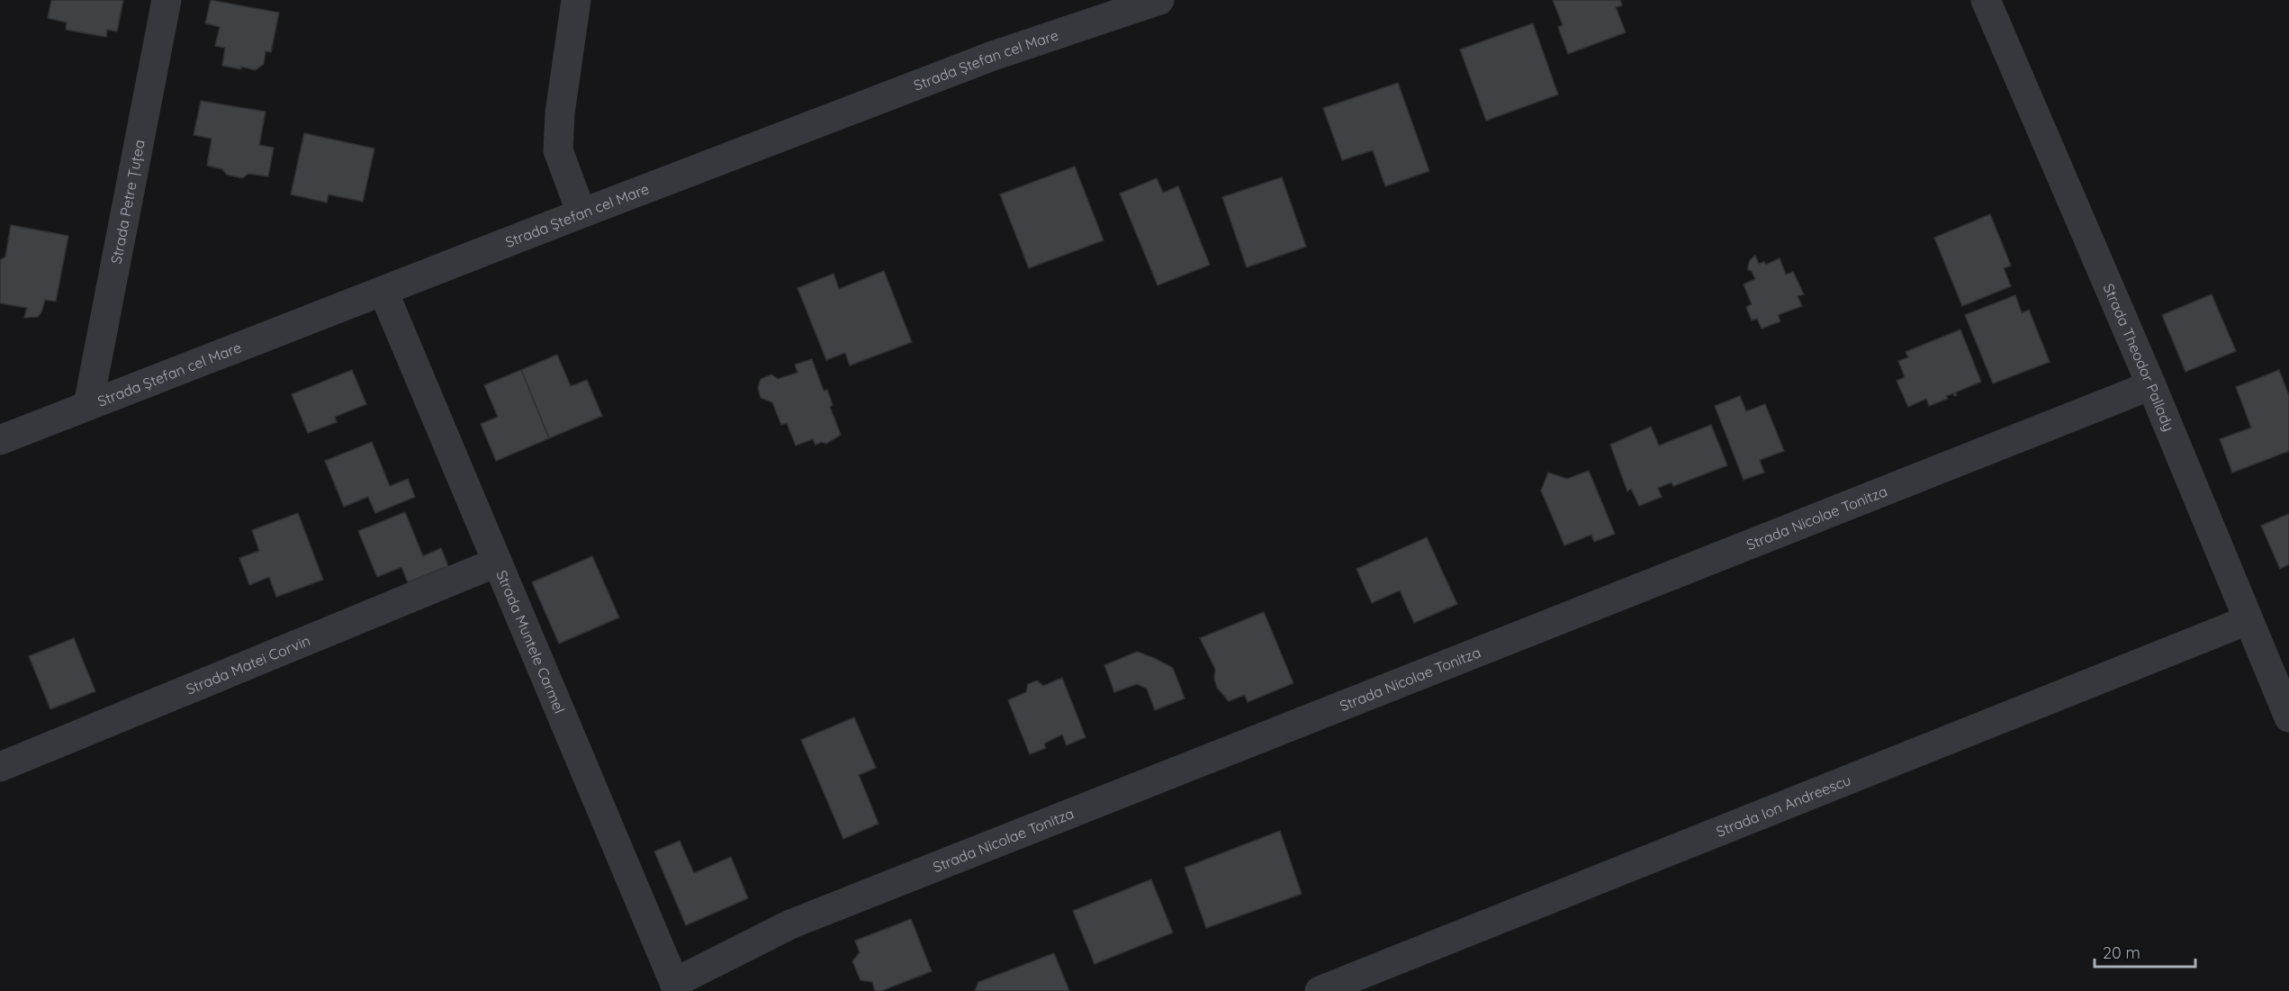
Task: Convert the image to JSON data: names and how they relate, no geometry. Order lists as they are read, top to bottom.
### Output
{
  "streets": {
    "street": [
      "Strada Ștefan cel Mare",
      "Strada Petre Țuțea",
      "Strada Theodor Pallady",
      "Strada Nicolae Tonitza",
      "Strada Muntele Carmel",
      "Strada Matei Corvin",
      "Strada Ion Andreescu"
    ]
  },
  "crossings": [
    ["Strada Ștefan cel Mare", "Strada Petre Țuțea"],
    ["Strada Ștefan cel Mare", "Strada Muntele Carmel"],
    ["Strada Theodor Pallady", "Strada Nicolae Tonitza"],
    ["Strada Theodor Pallady", "Strada Ion Andreescu"],
    ["Strada Nicolae Tonitza", "Strada Muntele Carmel"],
    ["Strada Muntele Carmel", "Strada Matei Corvin"]
  ],
  "scale_bar": "20 m"
}
